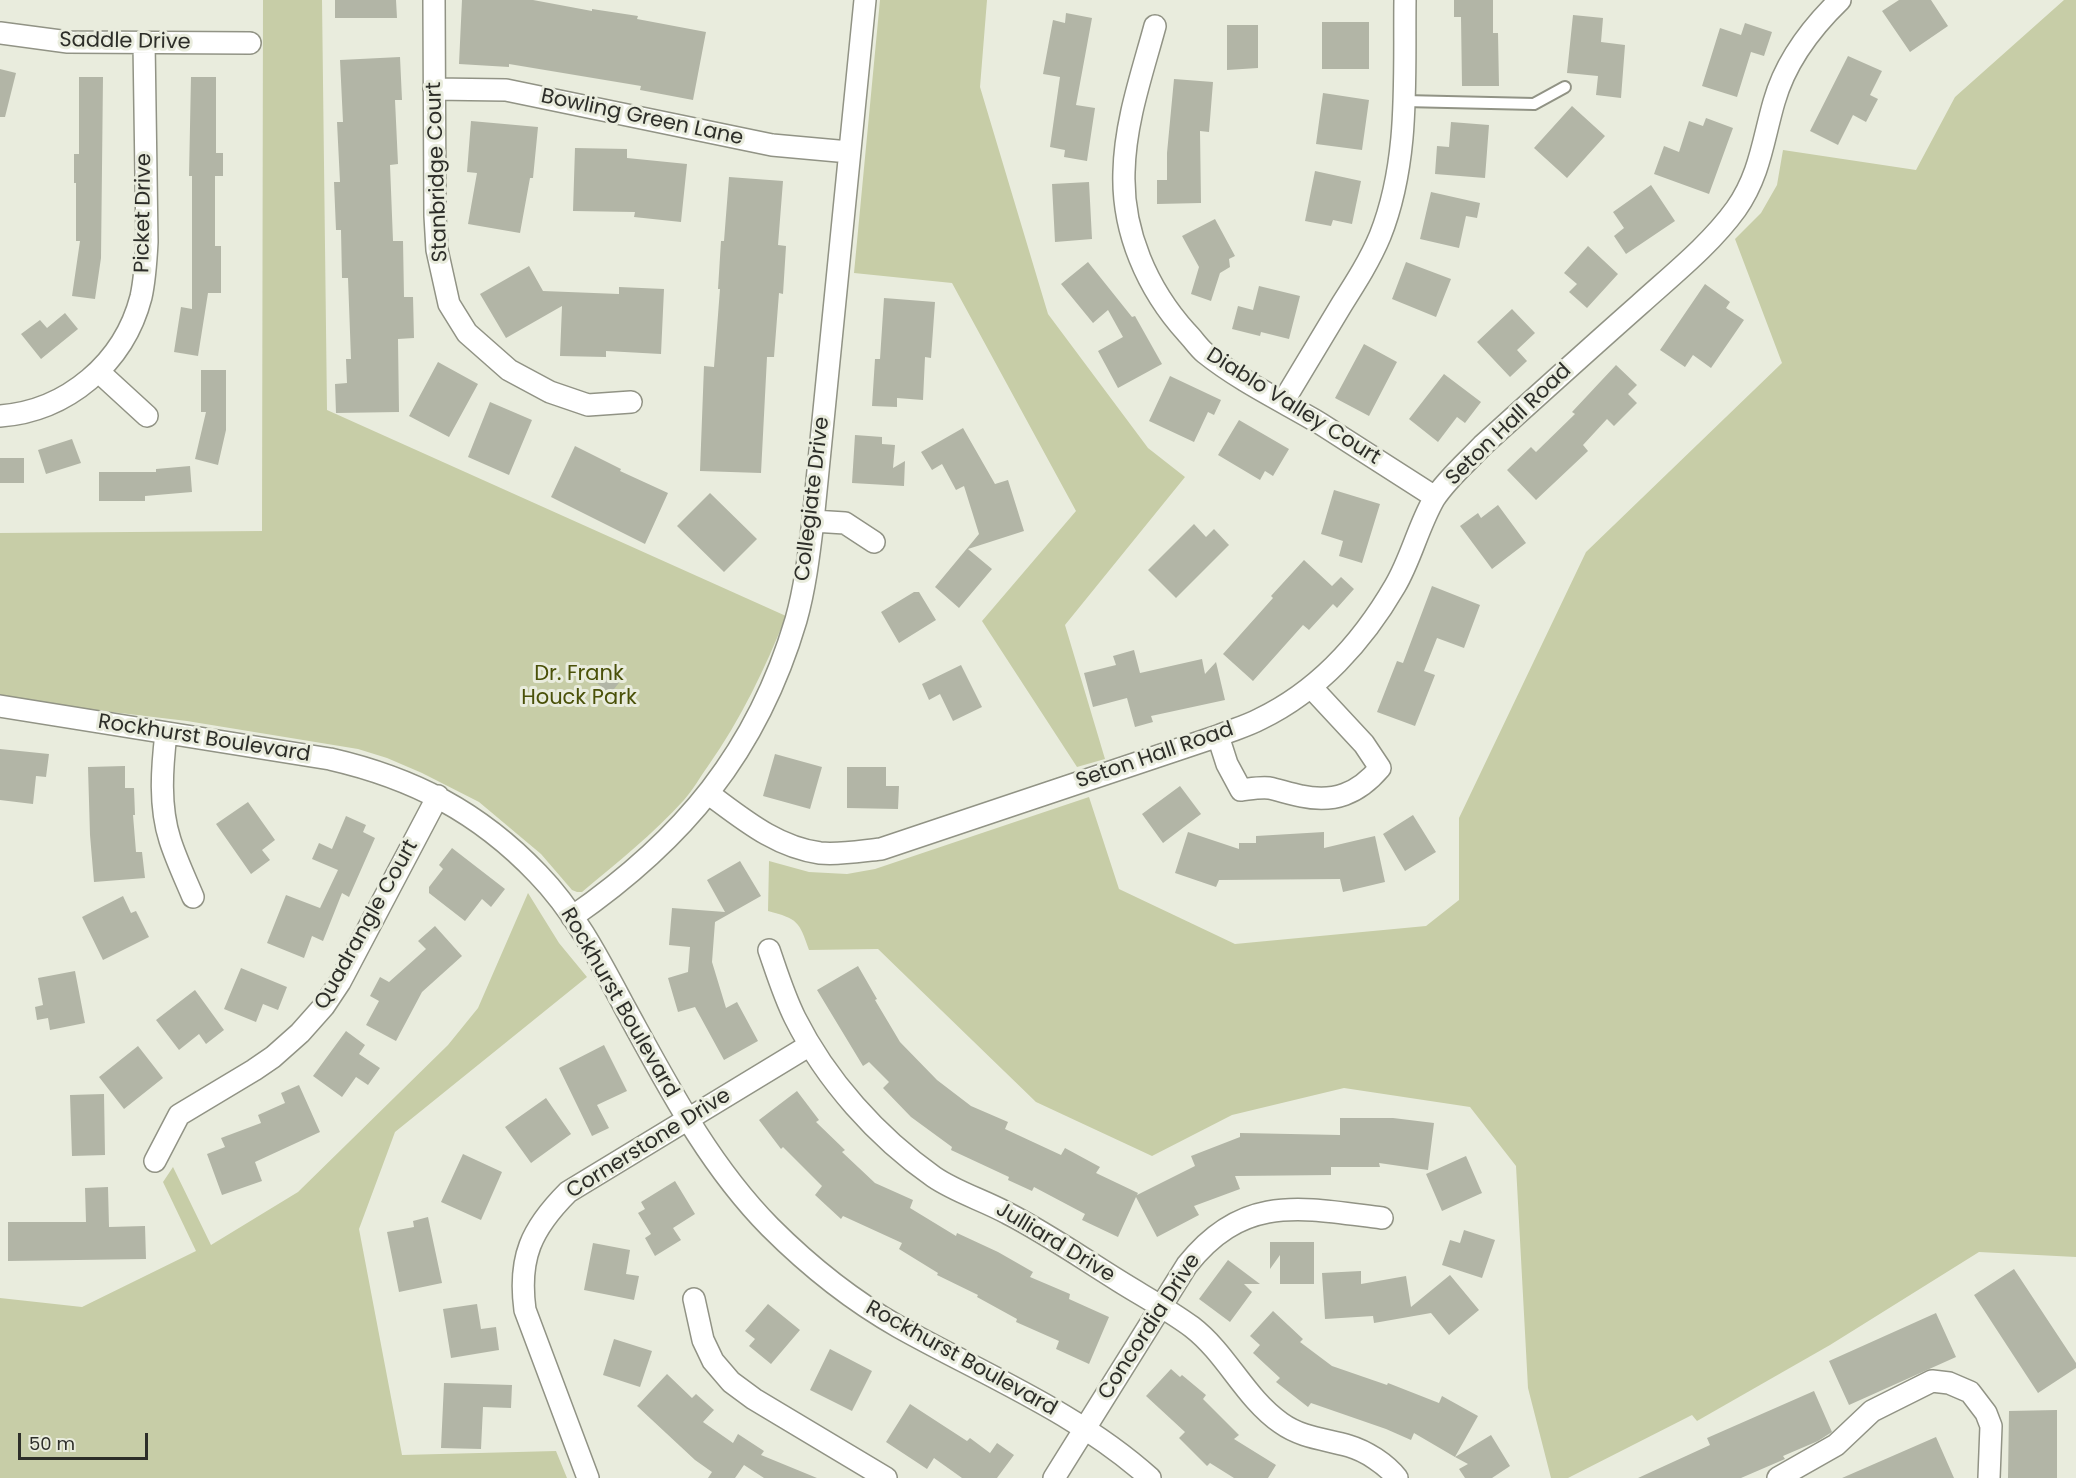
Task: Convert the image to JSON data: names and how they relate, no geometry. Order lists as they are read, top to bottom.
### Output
{
  "streets": {
    "street": [
      "Saddle Drive",
      "Bowling Green Lane",
      "Stanbridge Court",
      "Picket Drive",
      "Diablo Valley Court",
      "Seton Hall Road",
      "Collegiate Drive",
      "Rockhurst Boulevard",
      "Quadrangle Court",
      "Cornerstone Drive",
      "Julliard Drive",
      "Concordia Drive"
    ]
  },
  "crossings": [
    ["Saddle Drive", "Picket Drive"],
    ["Bowling Green Lane", "Stanbridge Court"],
    ["Bowling Green Lane", "Collegiate Drive"],
    ["Diablo Valley Court", "Seton Hall Road"],
    ["Seton Hall Road", "Collegiate Drive"],
    ["Collegiate Drive", "Rockhurst Boulevard"],
    ["Rockhurst Boulevard", "Quadrangle Court"],
    ["Rockhurst Boulevard", "Cornerstone Drive"],
    ["Rockhurst Boulevard", "Concordia Drive"],
    ["Cornerstone Drive", "Julliard Drive"],
    ["Julliard Drive", "Concordia Drive"]
  ],
  "parks": ["Dr. Frank Houck Park"],
  "scale_bar": "50 m"
}
